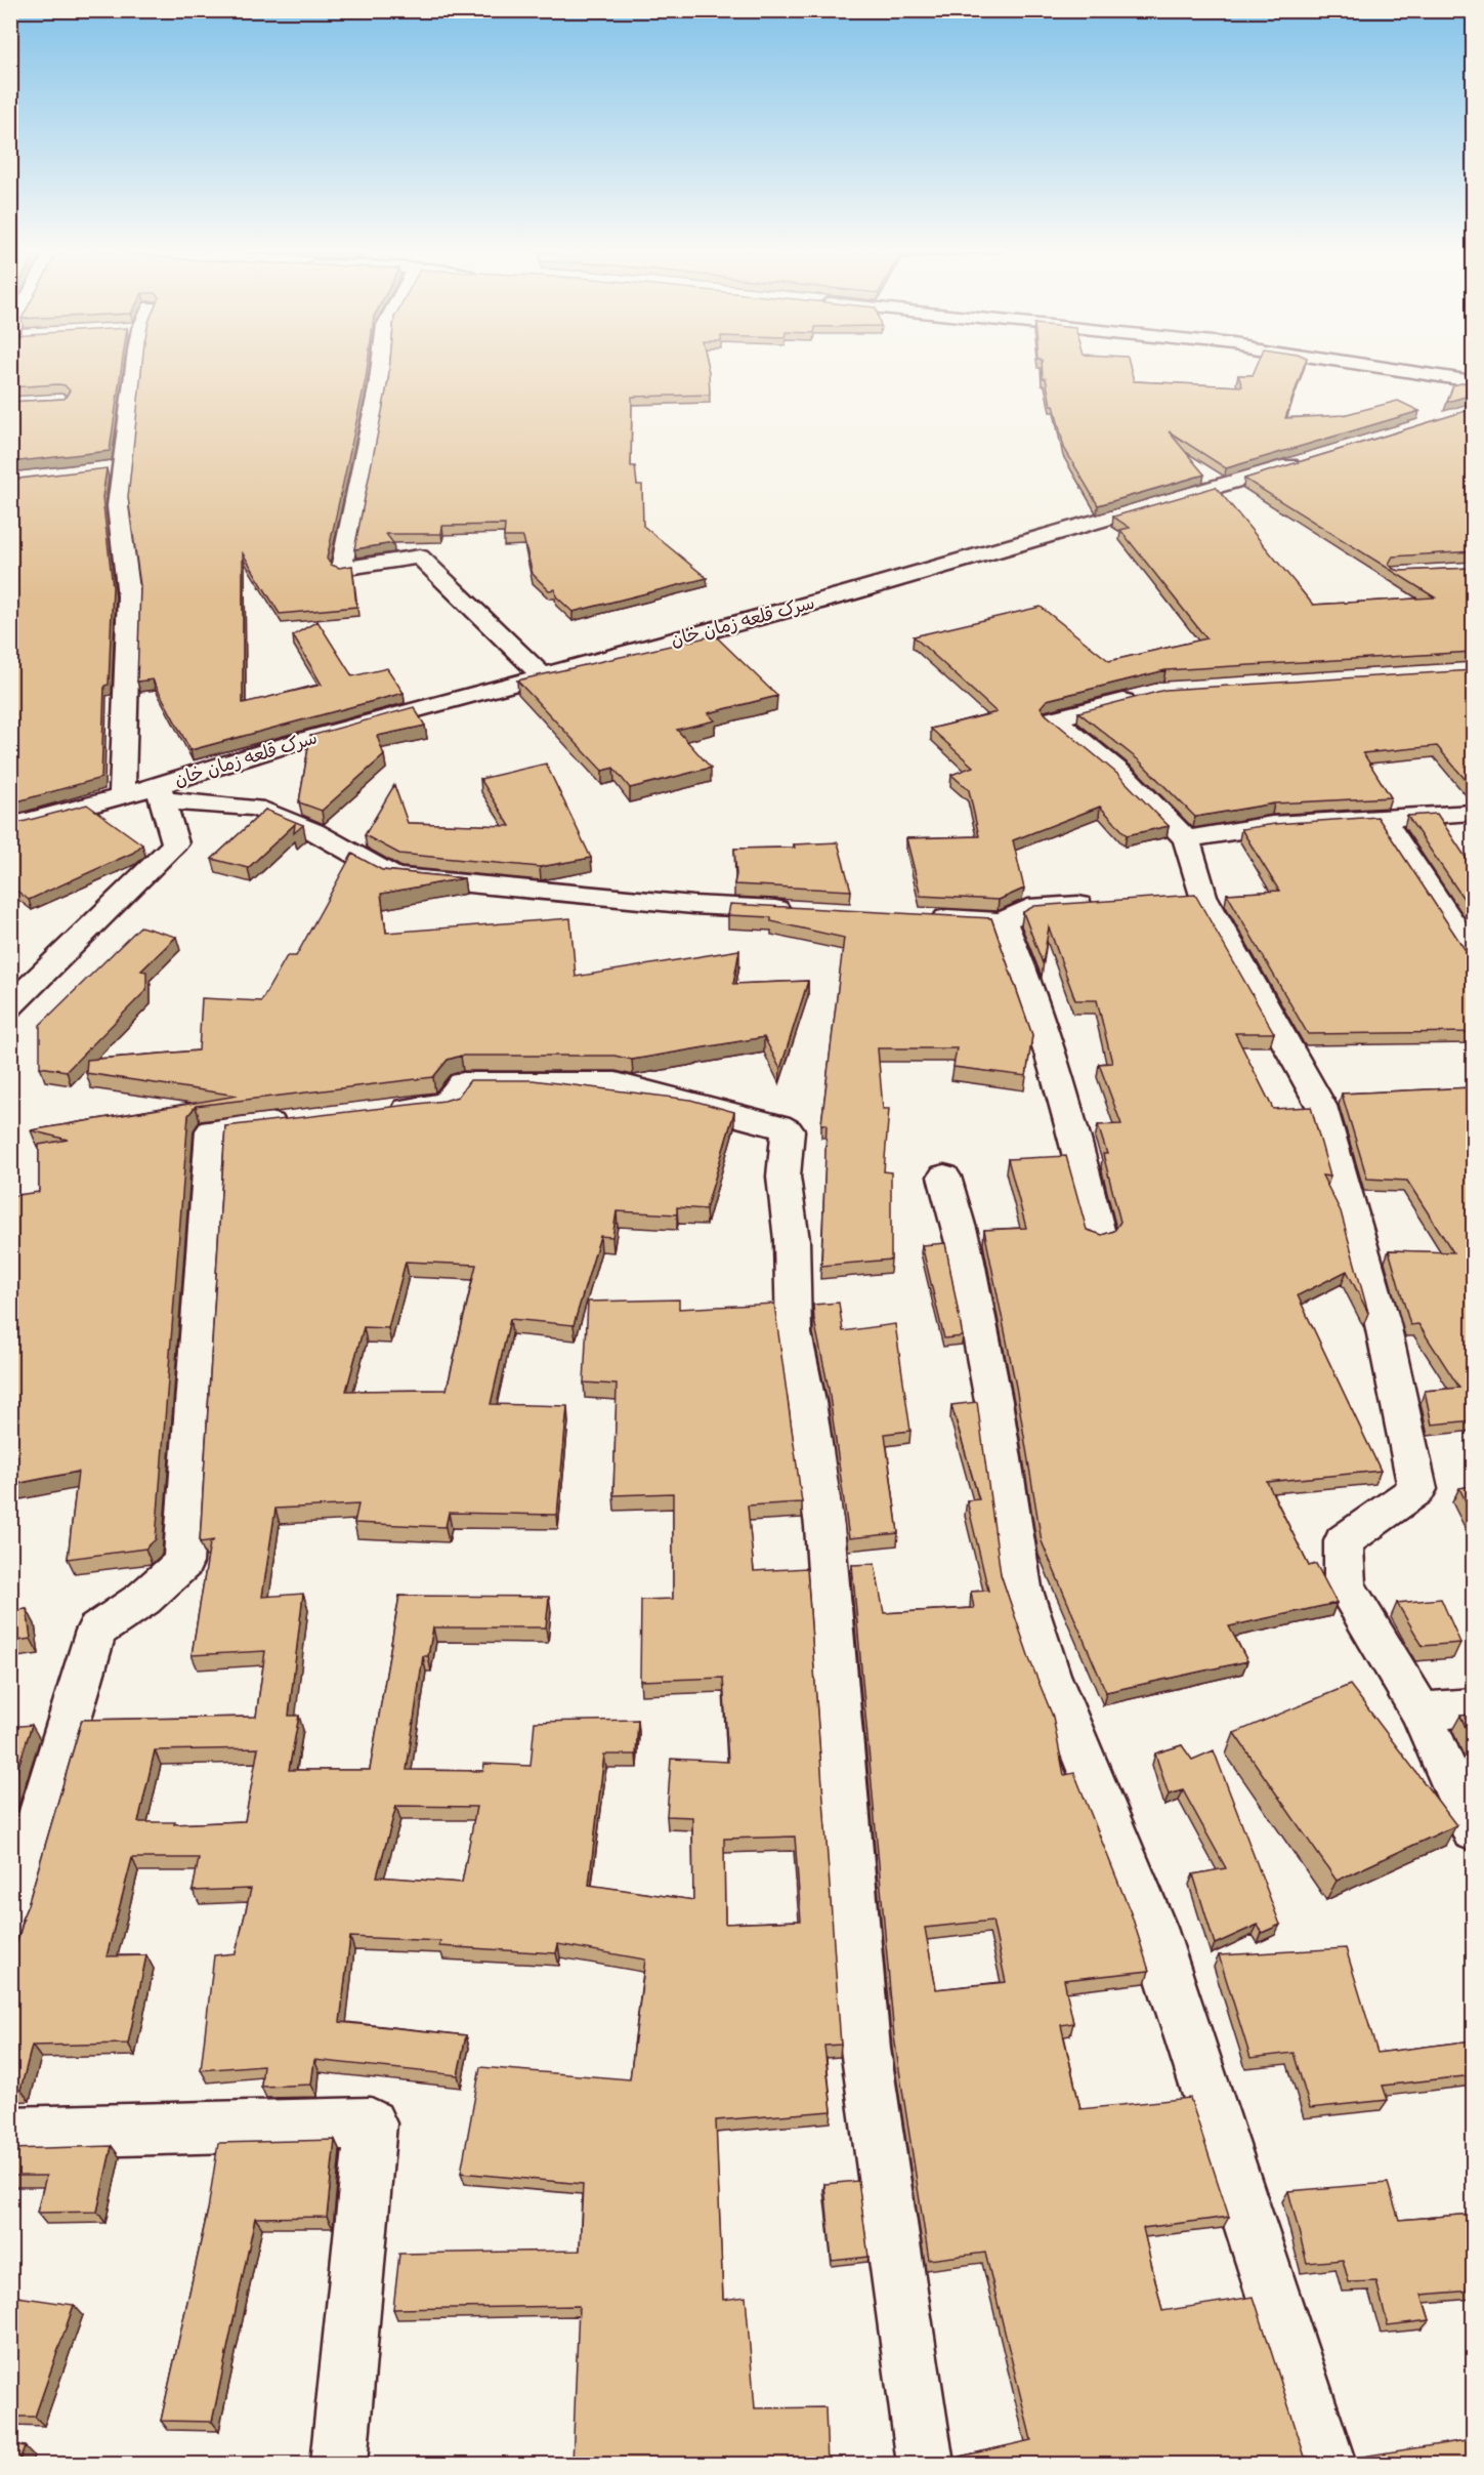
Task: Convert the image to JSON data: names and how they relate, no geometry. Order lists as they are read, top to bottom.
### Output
{
  "streets": {
    "street": ["سرک قلعه زمان خان"]
  }
}
